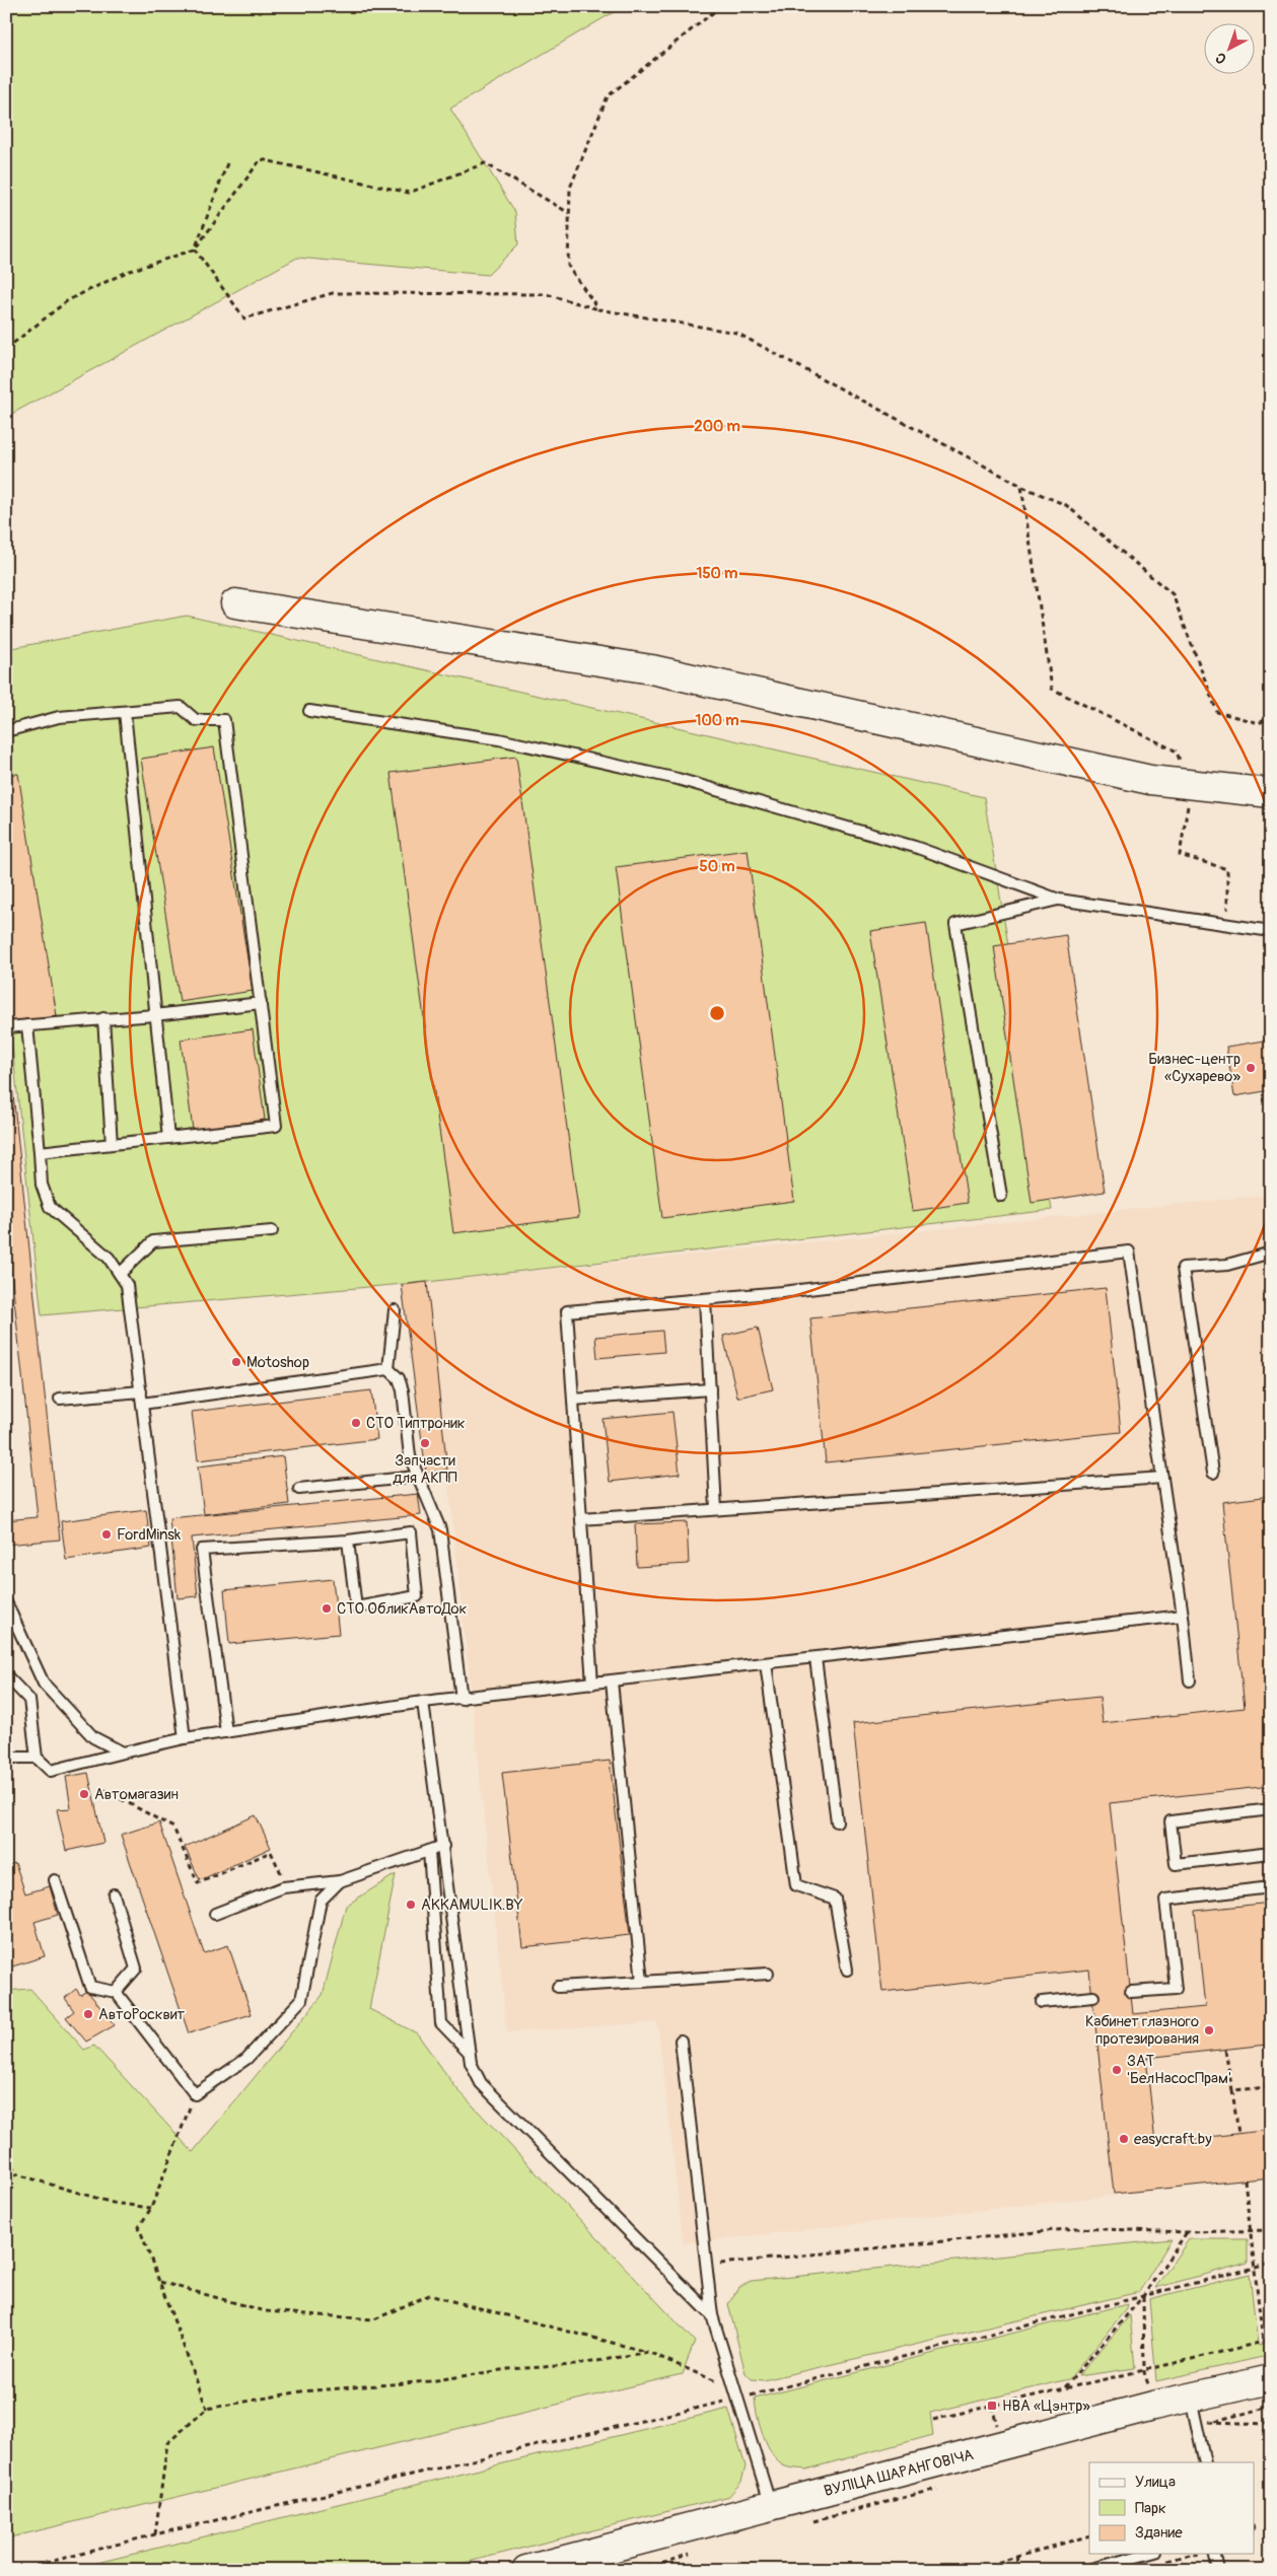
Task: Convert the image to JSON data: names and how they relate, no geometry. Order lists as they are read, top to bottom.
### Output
{
  "streets": {
    "main road": ["ВУЛІЦА ШАРАНГОВІЧА"]
  },
  "places": {
    "other": [
      "Бизнес-центр «Сухарево»",
      "Motoshop",
      "СТО Типтроник",
      "Запчасти для АКПП",
      "FordMinsk",
      "СТО ОбликАвтоДок",
      "Автомагазин",
      "AKKAMULIK.BY",
      "АвтоРосквит",
      "Кабинет глазного протезирования",
      "ЗАТ 'БелНасосПрам'",
      "easycraft.by"
    ],
    "transit": ["НВА «Цэнтр»"]
  },
  "legend": ["Улица", "Парк", "Здание"],
  "north": "bottom left",
  "rings": [
    "200 m",
    "150 m",
    "100 m",
    "50 m"
  ]
}
